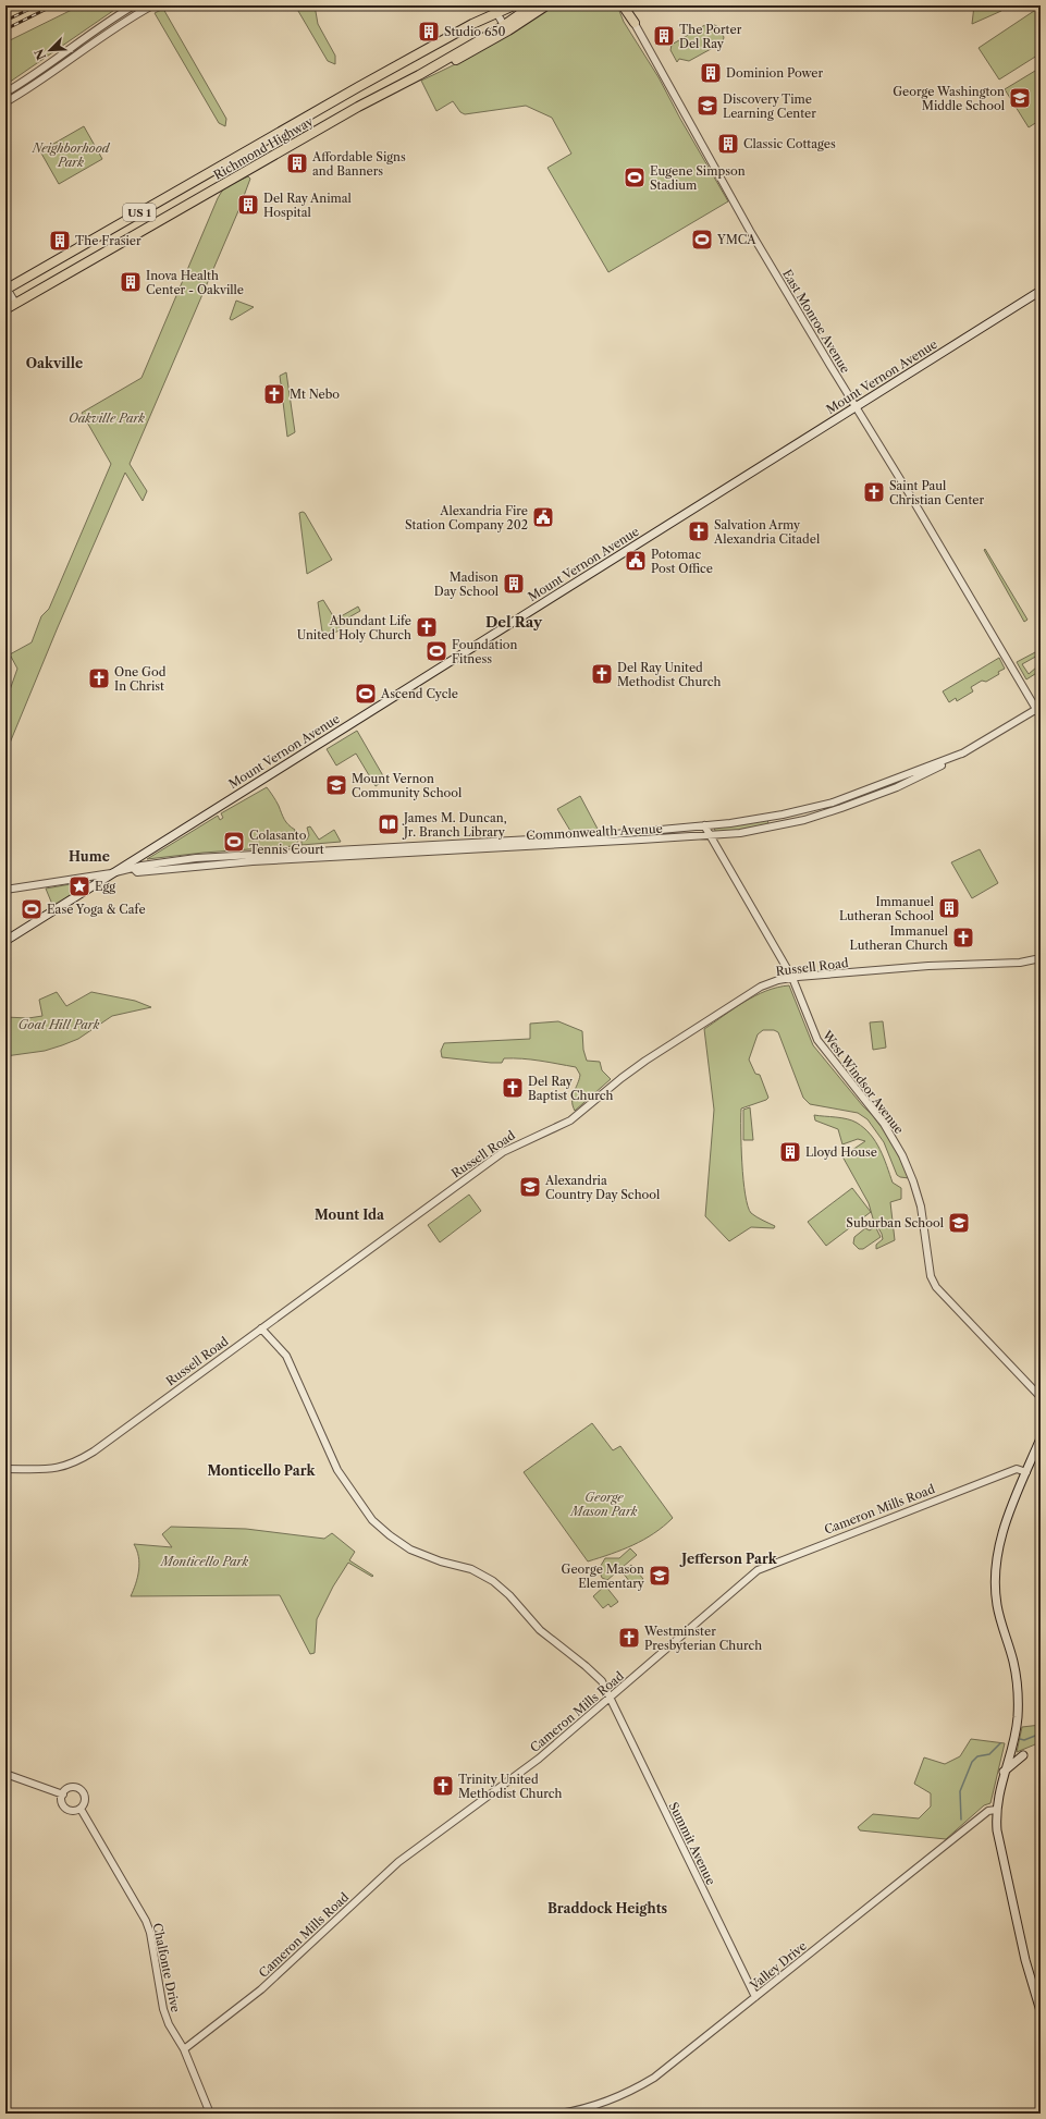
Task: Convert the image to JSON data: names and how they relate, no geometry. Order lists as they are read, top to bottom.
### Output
{
  "streets": {
    "highway": ["Richmond Highway", "US 1"],
    "main road": ["Mount Vernon Avenue"],
    "street": [
      "East Monroe Avenue",
      "Commonwealth Avenue",
      "Russell Road",
      "West Windsor Avenue",
      "Cameron Mills Road",
      "Summit Avenue",
      "Valley Drive",
      "Chalfonte Drive"
    ]
  },
  "crossings": [
    ["East Monroe Avenue", "Mount Vernon Avenue"],
    ["East Monroe Avenue", "Commonwealth Avenue"],
    ["Mount Vernon Avenue", "Commonwealth Avenue"],
    ["Commonwealth Avenue", "West Windsor Avenue"],
    ["Russell Road", "West Windsor Avenue"],
    ["Russell Road", "Summit Avenue"],
    ["Cameron Mills Road", "Summit Avenue"],
    ["Cameron Mills Road", "Chalfonte Drive"],
    ["Summit Avenue", "Valley Drive"]
  ],
  "districts": [
    "Oakville",
    "Del Ray",
    "Hume",
    "Mount Ida",
    "Monticello Park",
    "Jefferson Park",
    "Braddock Heights"
  ],
  "parks": [
    "Neighborhood Park",
    "Oakville Park",
    "Goat Hill Park",
    "George Mason Park",
    "Monticello Park"
  ],
  "places": {
    "building": [
      "Studio 650",
      "The Porter Del Ray",
      "Dominion Power",
      "Classic Cottages",
      "Affordable Signs and Banners",
      "Del Ray Animal Hospital",
      "The Frasier",
      "Inova Health Center - Oakville",
      "Madison Day School",
      "Immanuel Lutheran School",
      "Lloyd House"
    ],
    "school or university": [
      "George Washington Middle School",
      "Discovery Time Learning Center",
      "Mount Vernon Community School",
      "Alexandria Country Day School",
      "Suburban School",
      "George Mason Elementary"
    ],
    "sports": [
      "Eugene Simpson Stadium",
      "YMCA",
      "Foundation Fitness",
      "Ascend Cycle",
      "Colasanto Tennis Court",
      "Ease Yoga & Cafe"
    ],
    "church": [
      "Mt Nebo",
      "Saint Paul Christian Center",
      "Salvation Army Alexandria Citadel",
      "Abundant Life United Holy Church",
      "Del Ray United Methodist Church",
      "One God In Christ",
      "Immanuel Lutheran Church",
      "Del Ray Baptist Church",
      "Westminster Presbyterian Church",
      "Trinity United Methodist Church"
    ],
    "public building": ["Alexandria Fire Station Company 202", "Potomac Post Office"],
    "library": ["James M. Duncan, Jr. Branch Library"],
    "place": ["Egg"]
  },
  "north": "bottom left"
}
